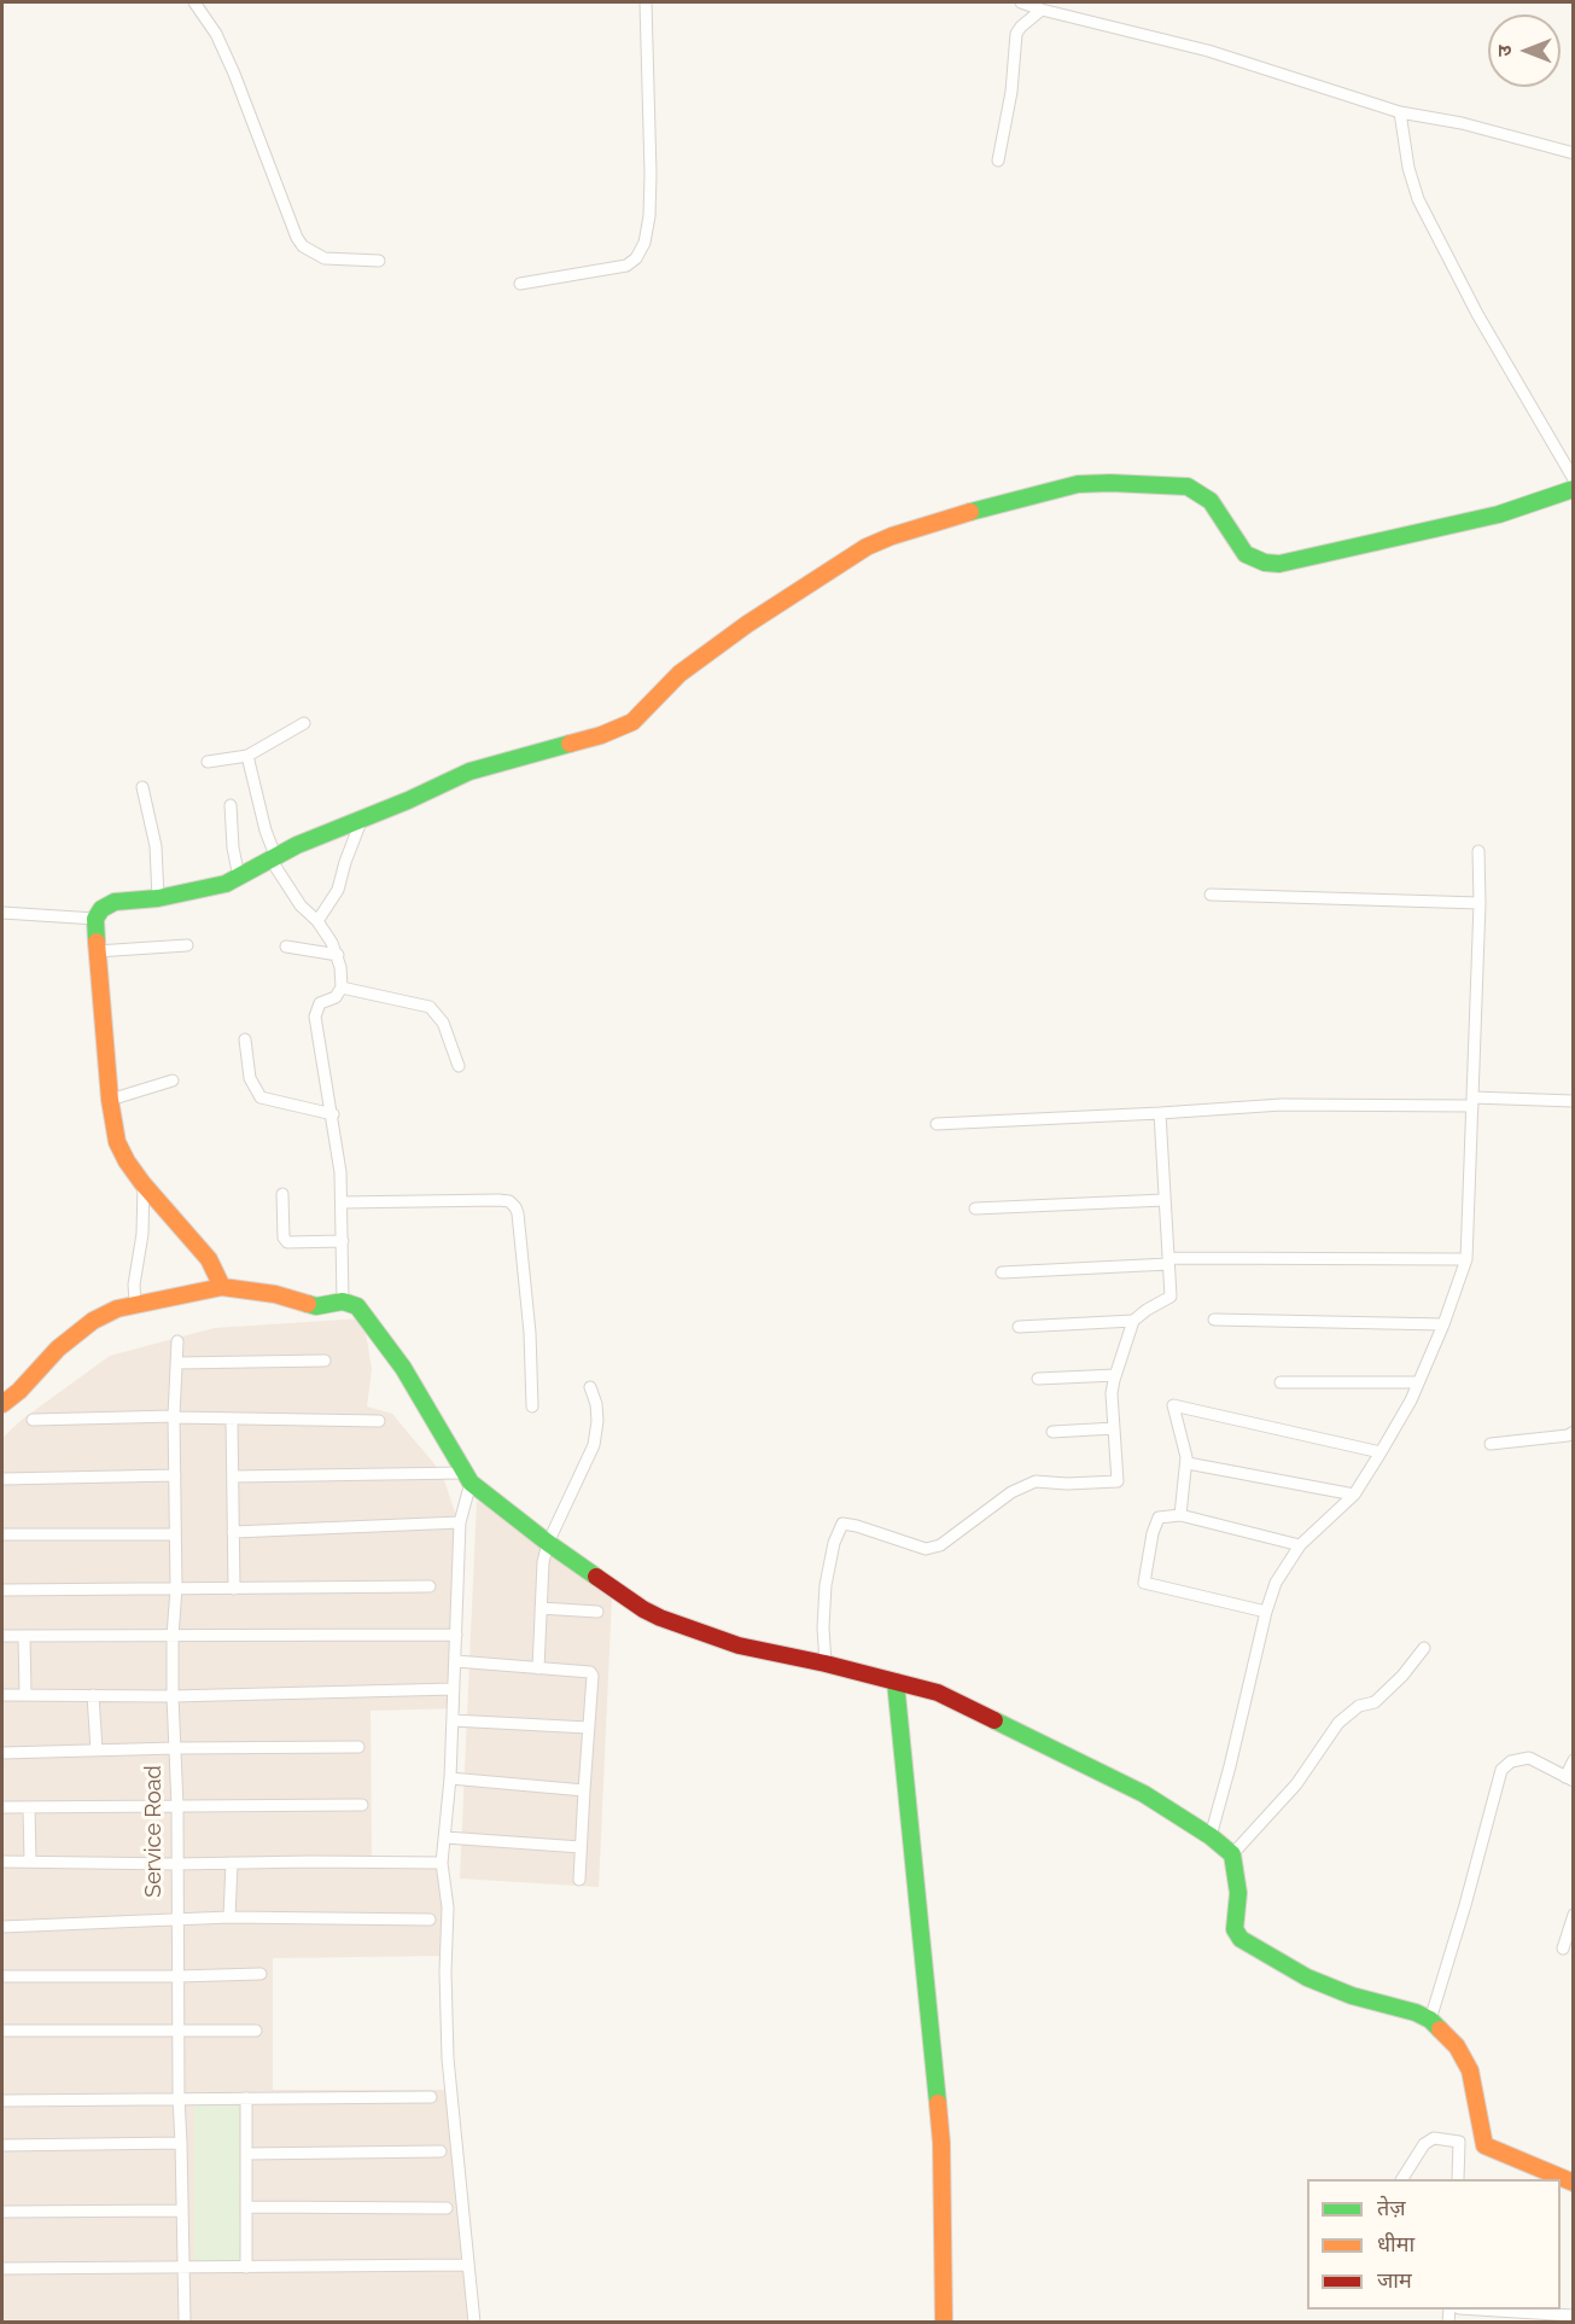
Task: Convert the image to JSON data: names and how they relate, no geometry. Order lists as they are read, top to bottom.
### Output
{
  "streets": {
    "street": ["Service Road"]
  },
  "legend": ["तेज़", "धीमा", "जाम"],
  "north": "left"
}
